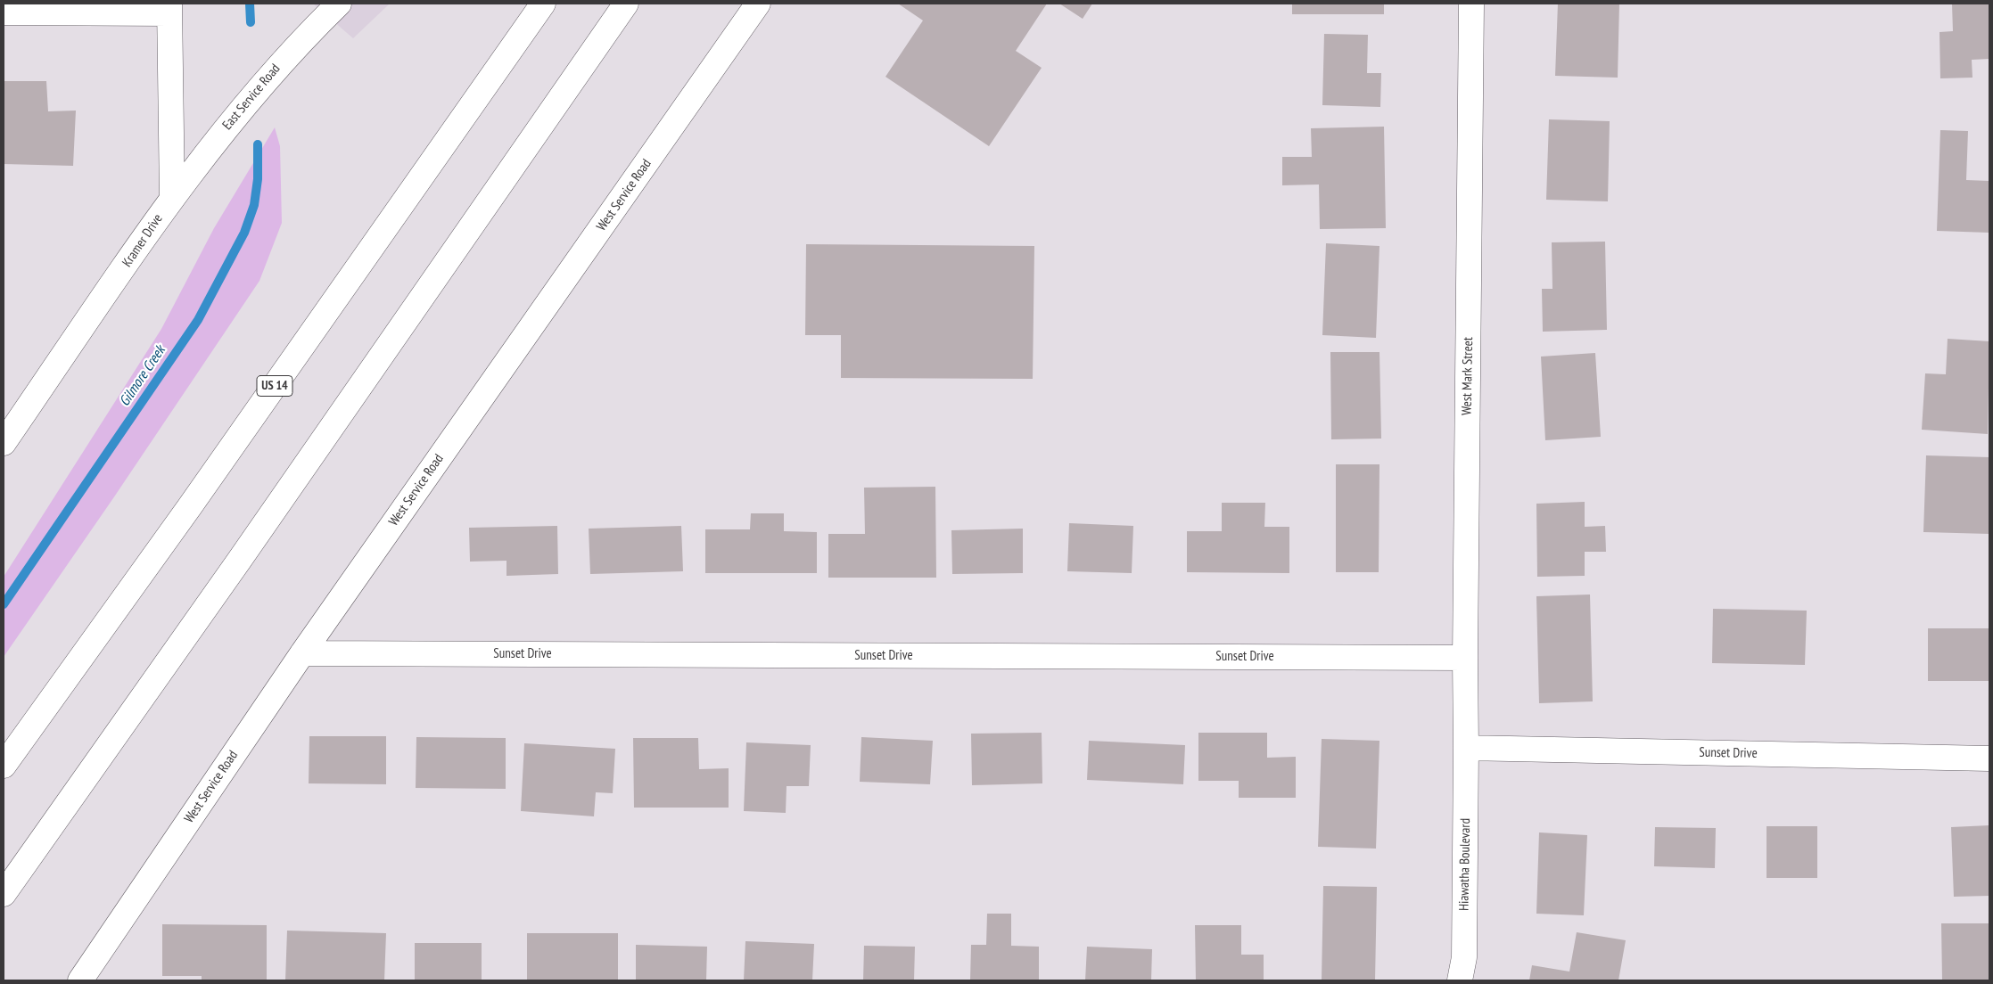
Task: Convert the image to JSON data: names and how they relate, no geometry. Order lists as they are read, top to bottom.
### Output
{
  "streets": {
    "main road": [
      "East Service Road",
      "West Service Road",
      "Kramer Drive",
      "West Mark Street",
      "US 14",
      "Sunset Drive",
      "Hiawatha Boulevard"
    ]
  },
  "crossings": [
    ["East Service Road", "Kramer Drive"],
    ["West Service Road", "Sunset Drive"],
    ["West Mark Street", "Sunset Drive"],
    ["West Mark Street", "Hiawatha Boulevard"],
    ["Sunset Drive", "Hiawatha Boulevard"]
  ],
  "water": ["Gilmore Creek"]
}
